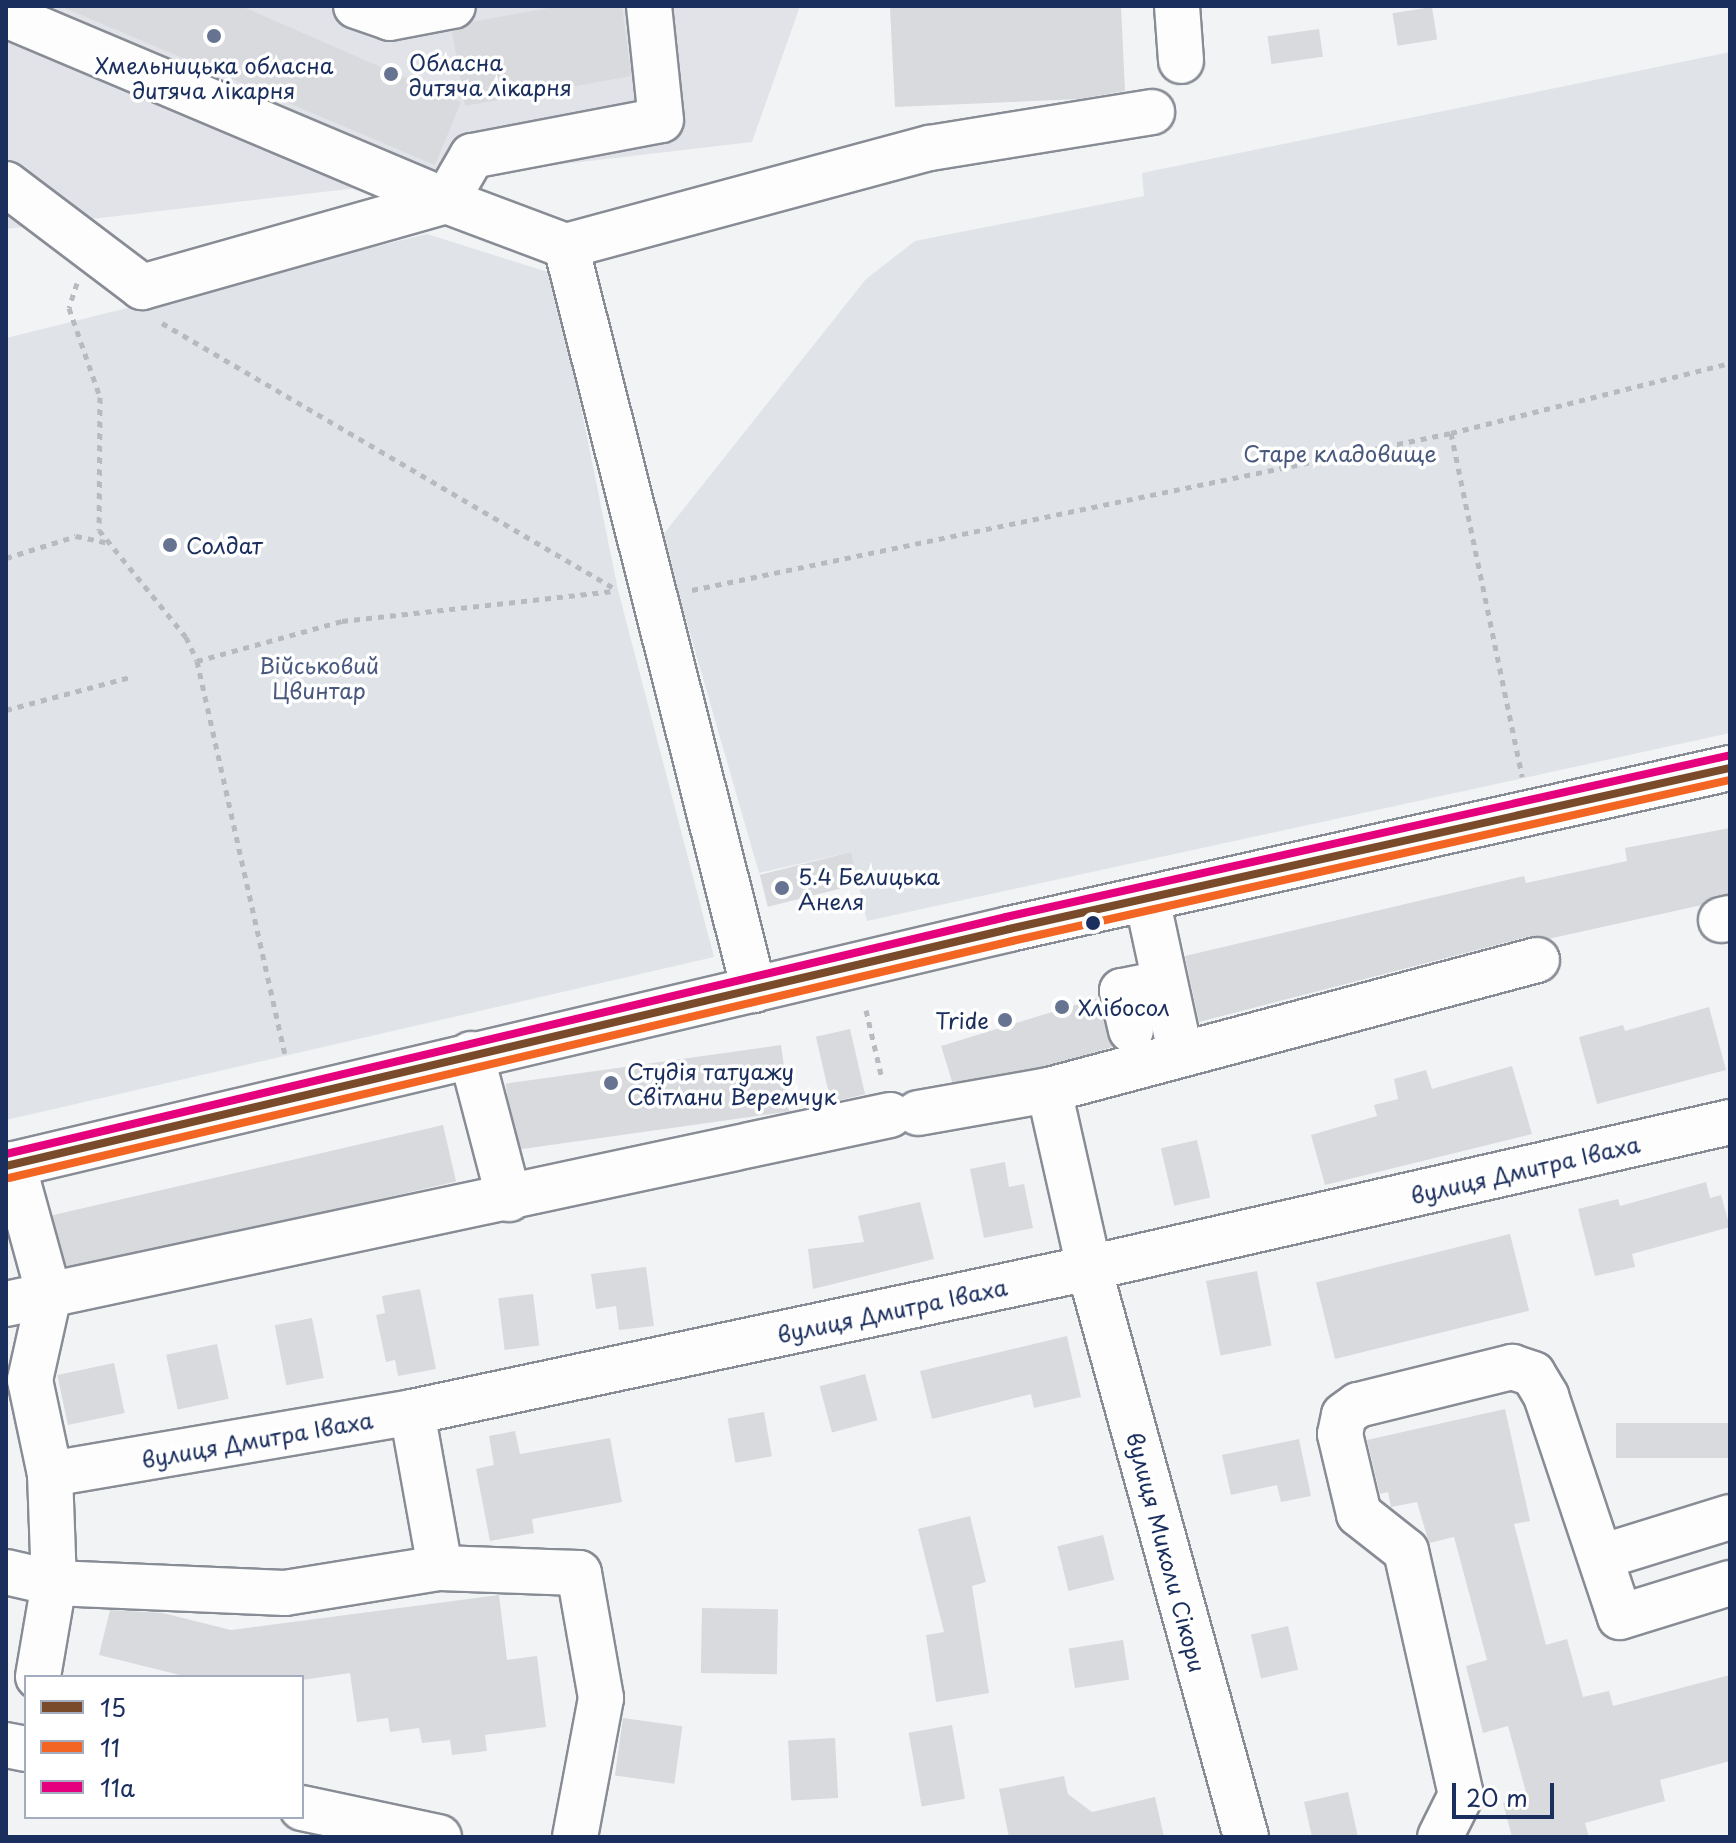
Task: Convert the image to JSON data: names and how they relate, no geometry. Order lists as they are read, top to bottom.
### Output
{
  "streets": {
    "street": ["вулиця Дмитра Іваха", "вулиця Миколи Сікори"]
  },
  "crossings": [
    ["вулиця Дмитра Іваха", "вулиця Миколи Сікори"]
  ],
  "parks": ["Старе кладовище", "Військовий Цвинтар"],
  "places": [
    "Хмельницька обласна дитяча лікарня",
    "Обласна дитяча лікарня",
    "Солдат",
    "5.4 Белицька Анеля",
    "Хлібосол",
    "Tride",
    "Студія татуажу Світлани Веремчук"
  ],
  "lines": ["transit line 11а", "transit line 15", "transit line 11"],
  "legend": ["15", "11", "11а"],
  "scale_bar": "20 m"
}
